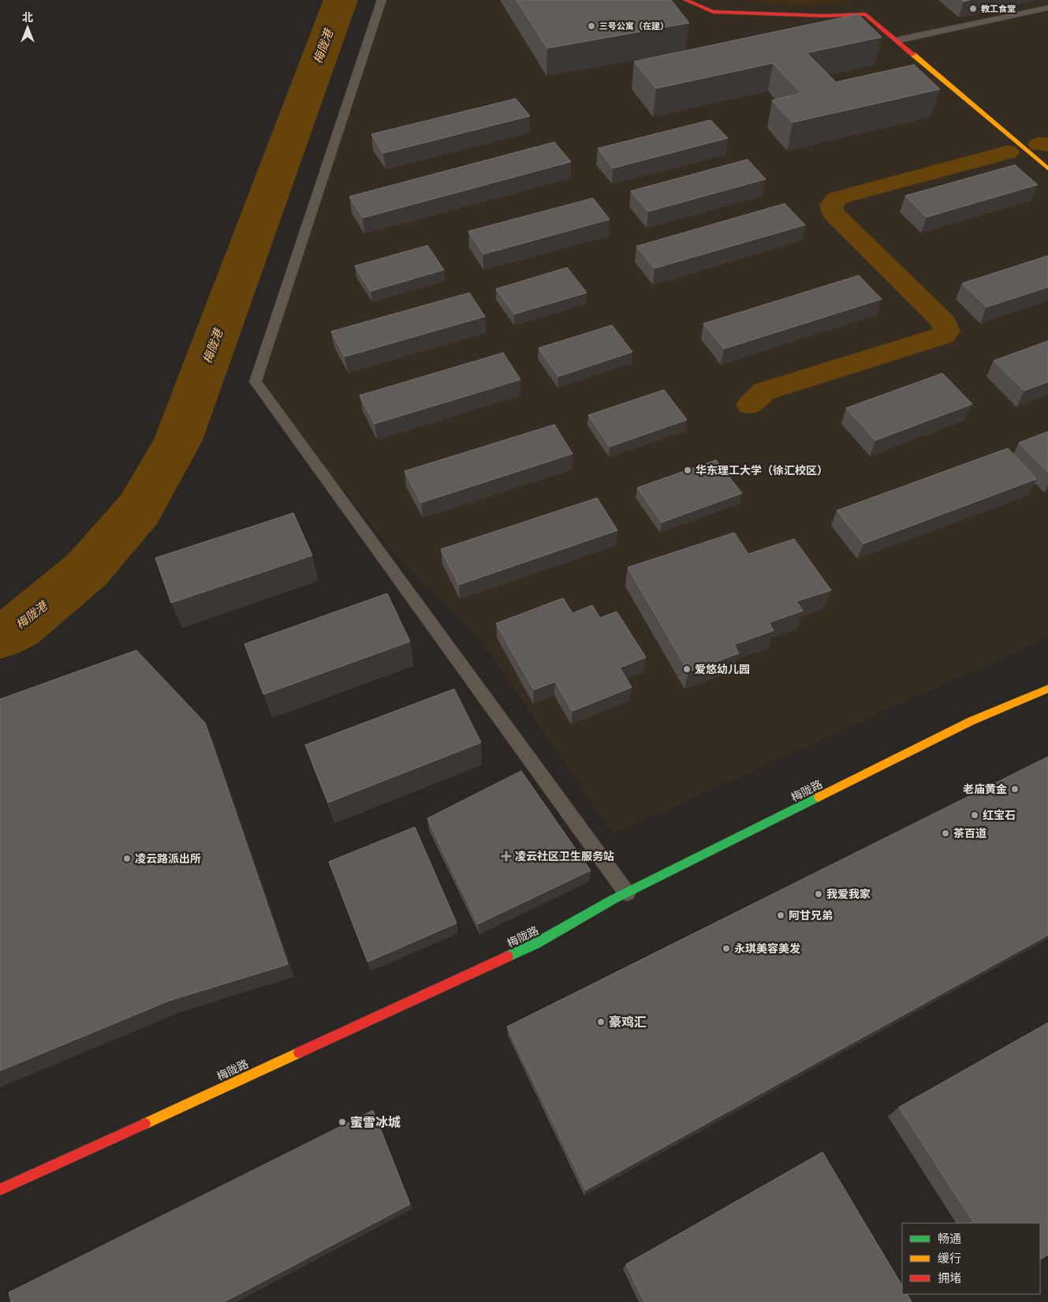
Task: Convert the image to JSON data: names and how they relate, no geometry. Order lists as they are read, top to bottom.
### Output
{
  "streets": {
    "street": ["梅陇路"]
  },
  "water": ["梅陇港"],
  "places": {
    "other": [
      "教工食堂",
      "三号公寓（在建）",
      "华东理工大学（徐汇校区）",
      "爱悠幼儿园",
      "老庙黄金",
      "红宝石",
      "茶百道",
      "凌云路派出所",
      "我爱我家",
      "阿甘兄弟",
      "永琪美容美发",
      "豪鸡汇",
      "蜜雪冰城"
    ],
    "health": ["凌云社区卫生服务站"]
  },
  "legend": ["畅通", "缓行", "拥堵"],
  "north": "top"
}
